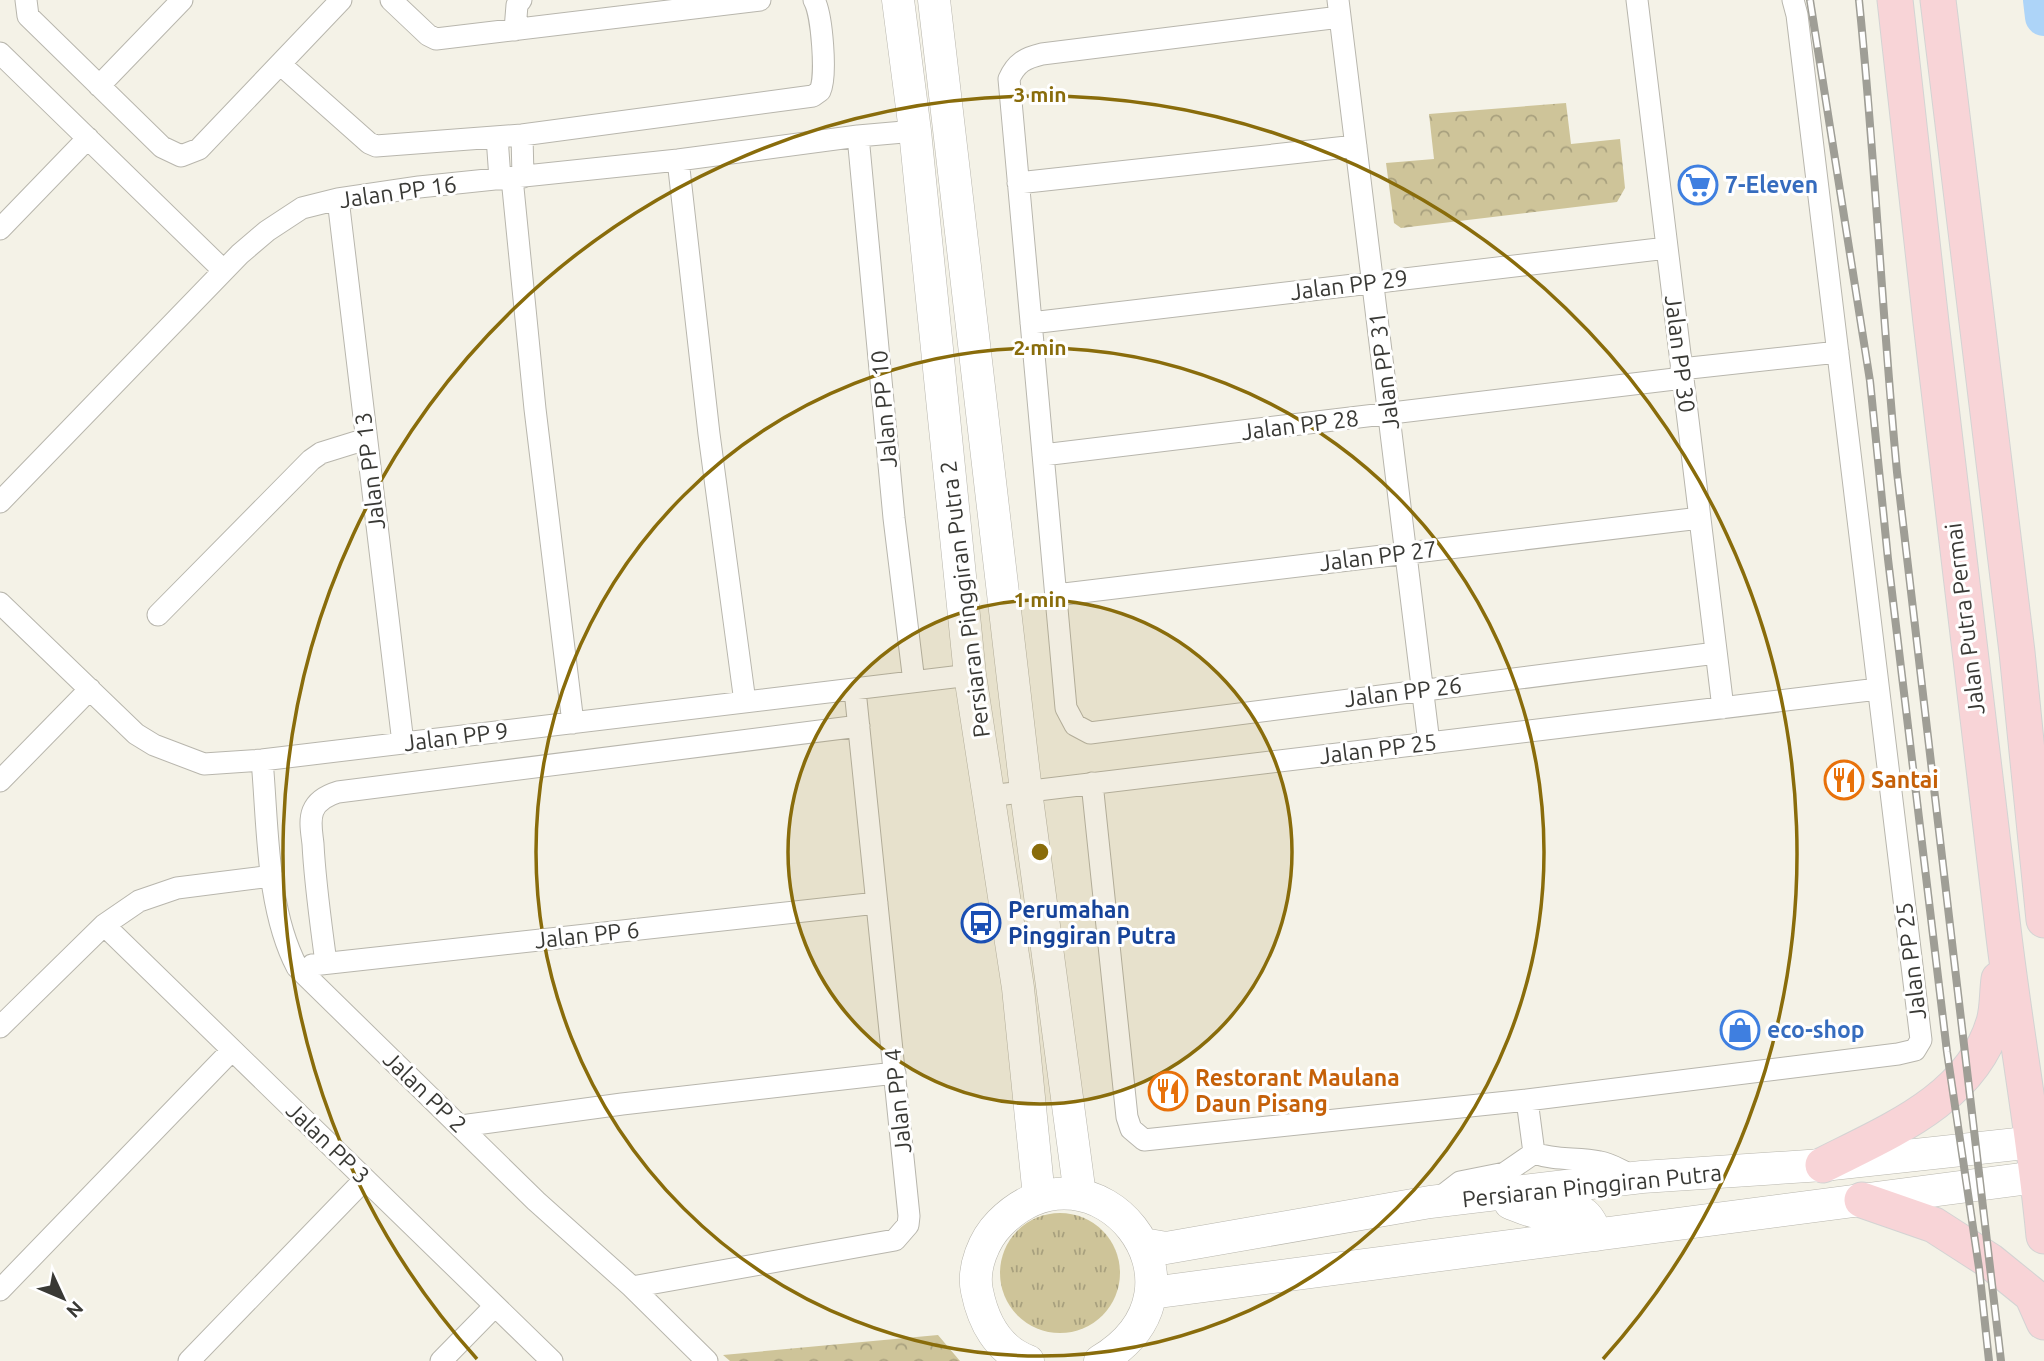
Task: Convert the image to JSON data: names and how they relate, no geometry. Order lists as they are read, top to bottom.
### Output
{
  "streets": {
    "main road": ["Jalan Putra Permai"],
    "street": [
      "Jalan PP 16",
      "Jalan PP 29",
      "Jalan PP 30",
      "Jalan PP 31",
      "Jalan PP 10",
      "Jalan PP 28",
      "Jalan PP 13",
      "Jalan PP 27",
      "Persiaran Pinggiran Putra 2",
      "Jalan PP 26",
      "Jalan PP 9",
      "Jalan PP 25",
      "Jalan PP 6",
      "Jalan PP 2",
      "Jalan PP 4",
      "Jalan PP 3",
      "Persiaran Pinggiran Putra"
    ]
  },
  "crossings": [
    ["Jalan PP 16", "Jalan PP 10"],
    ["Jalan PP 16", "Jalan PP 13"],
    ["Jalan PP 16", "Persiaran Pinggiran Putra 2"],
    ["Jalan PP 29", "Jalan PP 30"],
    ["Jalan PP 29", "Jalan PP 31"],
    ["Jalan PP 30", "Jalan PP 28"],
    ["Jalan PP 30", "Jalan PP 27"],
    ["Jalan PP 30", "Jalan PP 26"],
    ["Jalan PP 30", "Jalan PP 25"],
    ["Jalan PP 31", "Jalan PP 28"],
    ["Jalan PP 31", "Jalan PP 27"],
    ["Jalan PP 31", "Jalan PP 26"],
    ["Jalan PP 31", "Jalan PP 25"],
    ["Jalan PP 10", "Jalan PP 9"],
    ["Jalan PP 13", "Jalan PP 9"],
    ["Jalan PP 27", "Jalan PP 26"],
    ["Persiaran Pinggiran Putra 2", "Jalan PP 9"],
    ["Jalan Putra Permai", "Persiaran Pinggiran Putra"],
    ["Jalan PP 9", "Jalan PP 2"],
    ["Jalan PP 9", "Jalan PP 4"],
    ["Jalan PP 6", "Jalan PP 2"],
    ["Jalan PP 6", "Jalan PP 4"],
    ["Jalan PP 2", "Jalan PP 4"]
  ],
  "places": {
    "supermarket": ["7-Eleven"],
    "restaurant": ["Santai", "Restorant Maulana Daun Pisang"],
    "bus stop": ["Perumahan Pinggiran Putra"],
    "shop": ["eco-shop"]
  },
  "north": "bottom right",
  "rings": ["3 min", "2 min", "1 min"]
}
